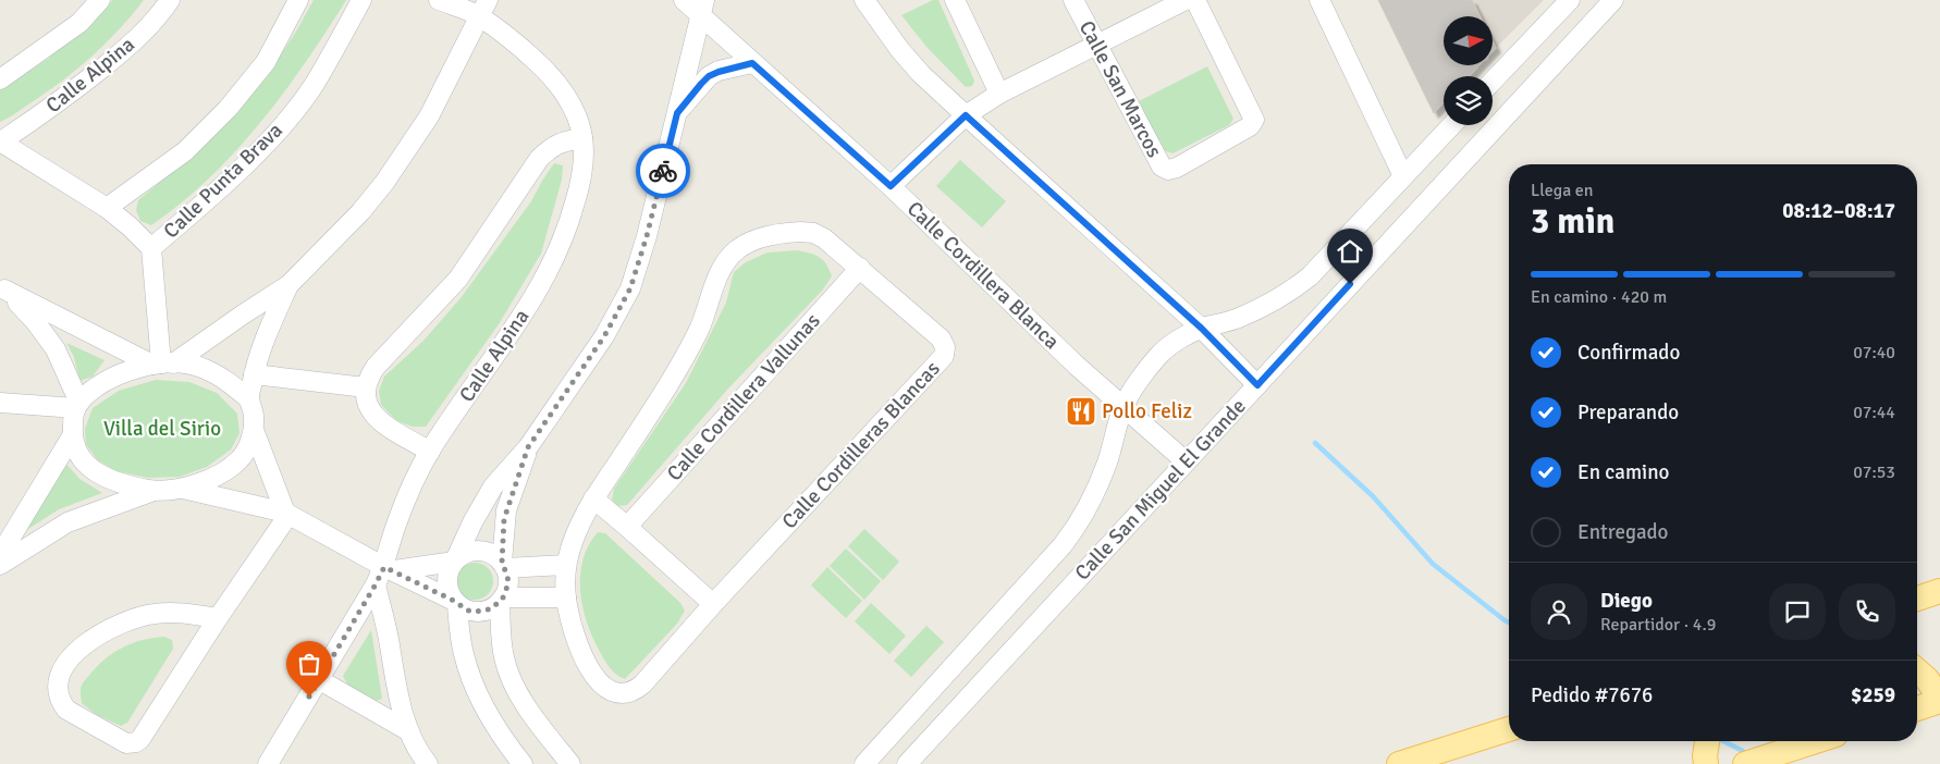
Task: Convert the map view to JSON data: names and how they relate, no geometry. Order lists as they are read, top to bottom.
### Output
{
  "streets": {
    "street": [
      "Calle Alpina",
      "Calle San Marcos",
      "Calle Punta Brava",
      "Calle Cordillera Blanca",
      "Calle Cordillera Vallunas",
      "Calle Cordilleras Blancas",
      "Calle San Miguel El Grande"
    ]
  },
  "crossings": [
    ["Calle Cordillera Blanca", "Calle San Miguel El Grande"],
    ["Calle Cordillera Vallunas", "Calle Cordilleras Blancas"]
  ],
  "parks": ["Villa del Sirio"],
  "places": {
    "restaurant": ["Pollo Feliz"]
  },
  "north": "right",
  "page": {
    "heading": ["3 min", "Llega en", "08:12–08:17"],
    "panel": [
      "Diego",
      "Repartidor · 4.9",
      "Pedido #7676",
      "$259"
    ],
    "bar": "En camino · 420 m",
    "list": [
      ["Confirmado", "07:40"],
      ["Preparando", "07:44"],
      ["En camino", "07:53"],
      "Entregado"
    ]
  }
}
